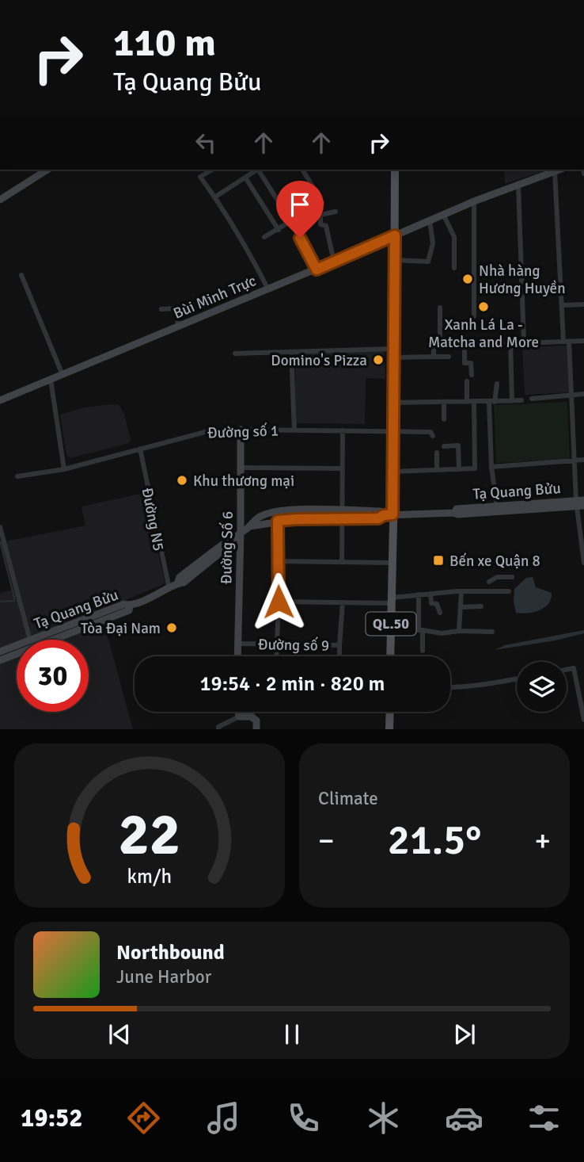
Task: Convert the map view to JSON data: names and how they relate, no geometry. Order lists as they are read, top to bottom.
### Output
{
  "streets": {
    "main road": ["QL.50"],
    "street": [
      "Bùi Minh Trực",
      "Đường số 1",
      "Tạ Quang Bửu",
      "Đường N5",
      "Đường Số 6",
      "Đường số 9"
    ]
  },
  "crossings": [
    ["Bùi Minh Trực", "QL.50"],
    ["Đường số 1", "Đường N5"],
    ["Đường số 1", "Đường Số 6"],
    ["Đường số 1", "QL.50"],
    ["Tạ Quang Bửu", "Đường N5"],
    ["Tạ Quang Bửu", "Đường Số 6"],
    ["Tạ Quang Bửu", "QL.50"],
    ["Đường Số 6", "Đường số 9"]
  ],
  "places": {
    "other": [
      "Nhà hàng Hương Huyền",
      "Xanh Lá La - Matcha and More",
      "Domino's Pizza",
      "Khu thương mại",
      "Tòa Đại Nam"
    ],
    "transit": ["Bến xe Quận 8"]
  },
  "page": {
    "turn": ["110 m", "Tạ Quang Bửu"],
    "limit": "30",
    "trip": "19:54 · 2 min · 820 m",
    "tile": "Climate",
    "heat": ["−", "21.5°", "+"],
    "song": ["Northbound", "June Harbor"],
    "tabs": "19:52",
    "gauge": ["22", "km/h"]
  }
}
